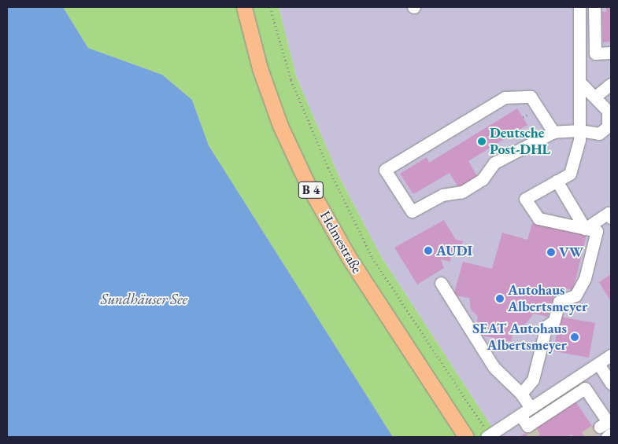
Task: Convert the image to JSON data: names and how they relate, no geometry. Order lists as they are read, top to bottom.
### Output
{
  "streets": {
    "main road": ["B 4", "Helmestraße"]
  },
  "water": ["Sundhäuser See"],
  "places": [
    "Deutsche Post-DHL",
    "AUDI",
    "VW",
    "Autohaus Albertsmeyer",
    "SEAT Autohaus Albertsmeyer"
  ]
}
